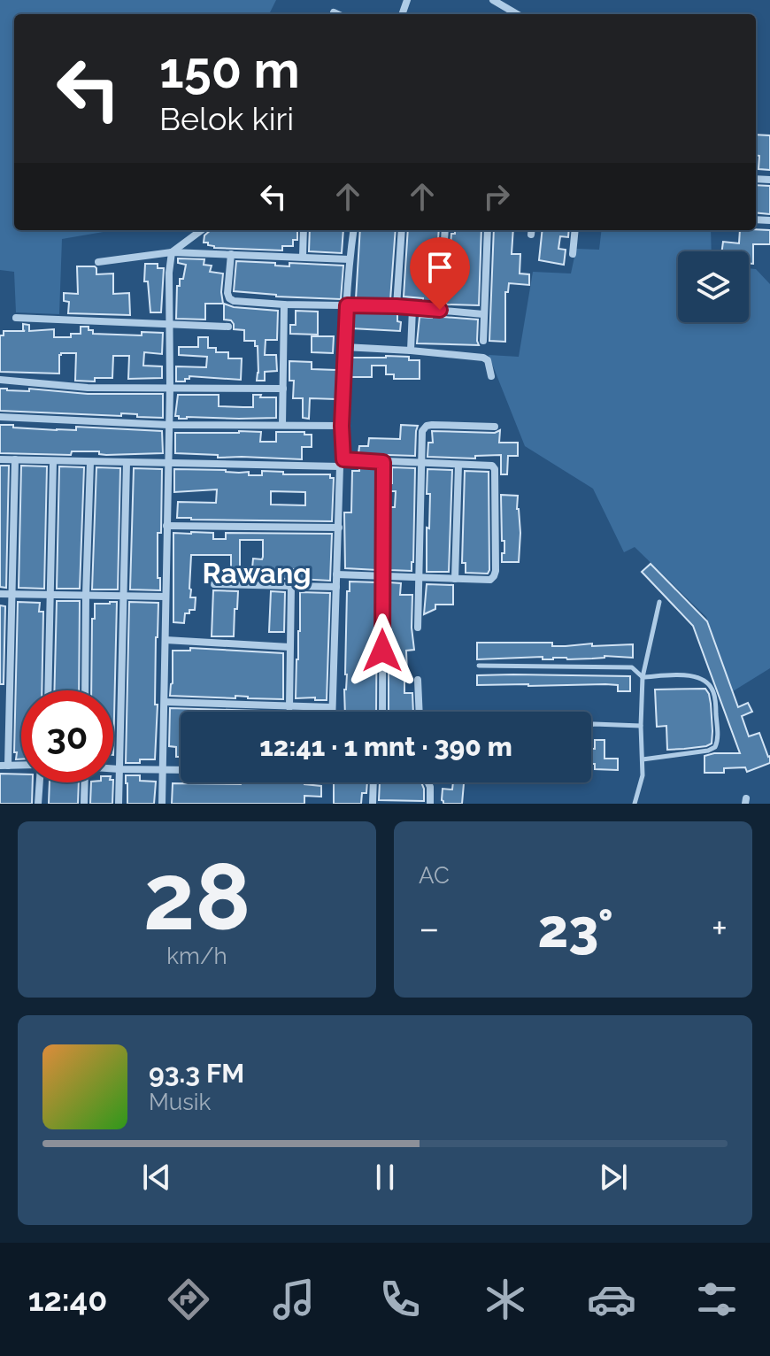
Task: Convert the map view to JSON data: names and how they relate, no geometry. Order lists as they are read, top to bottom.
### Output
{
  "districts": ["Rawang"],
  "page": {
    "turn": ["150 m", "Belok kiri"],
    "limit": "30",
    "trip": "12:41 · 1 mnt · 390 m",
    "tile": [
      ["28", "km/h"],
      "AC"
    ],
    "heat": ["−", "23°", "+"],
    "song": ["93.3 FM", "Musik"],
    "tabs": "12:40"
  }
}
